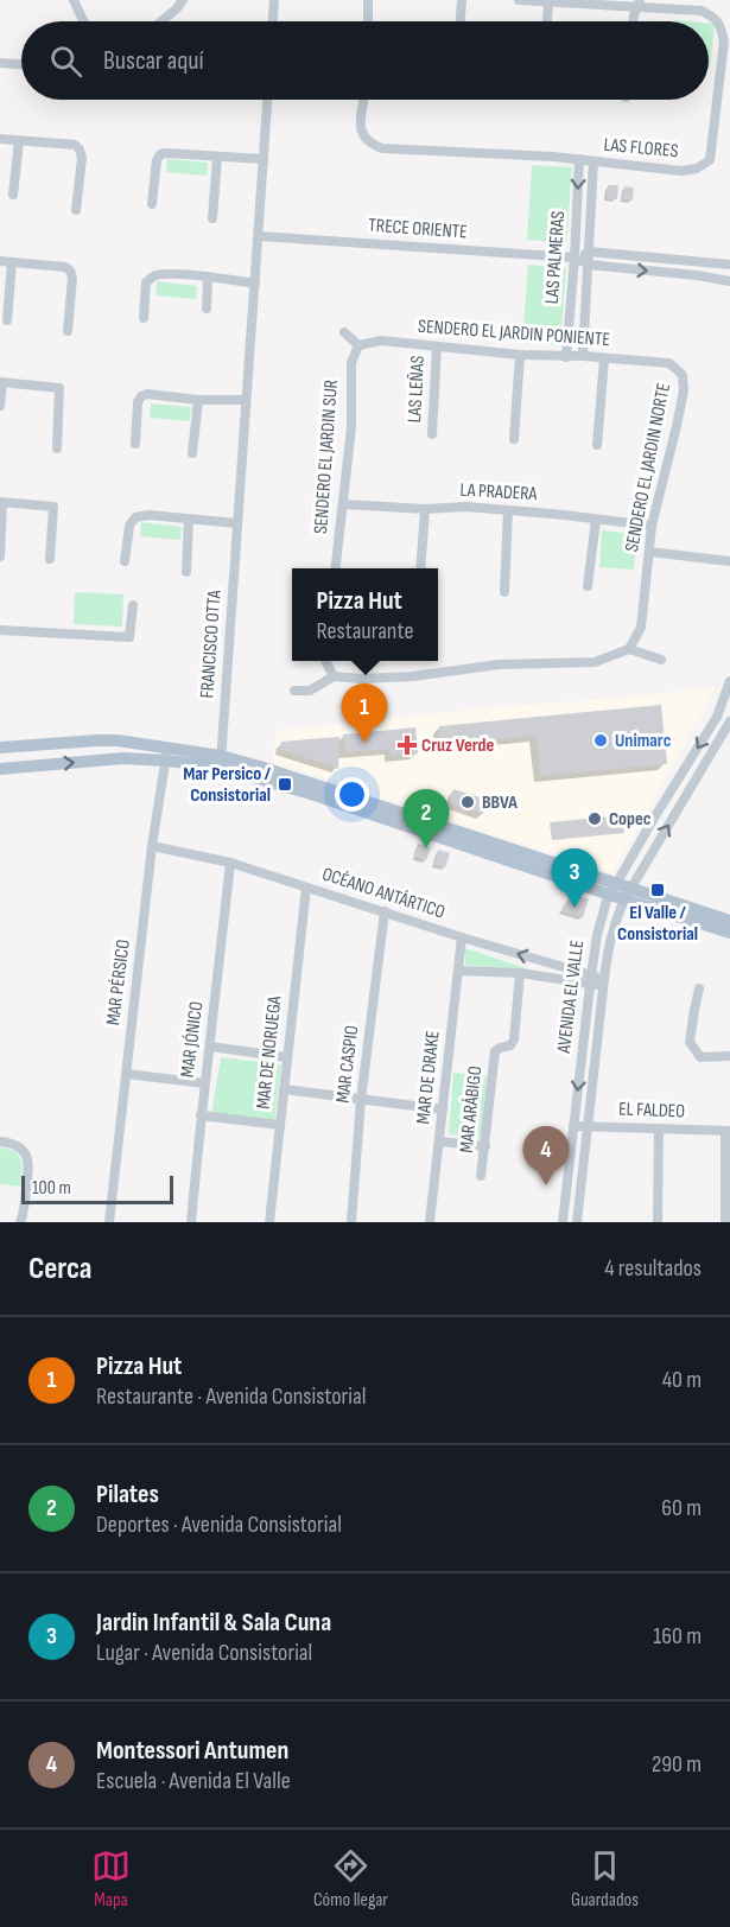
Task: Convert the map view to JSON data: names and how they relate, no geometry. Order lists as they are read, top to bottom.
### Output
{
  "streets": {
    "street": [
      "LAS FLORES",
      "TRECE ORIENTE",
      "LAS PALMERAS",
      "SENDERO EL JARDIN PONIENTE",
      "LAS LEÑAS",
      "SENDERO EL JARDIN SUR",
      "SENDERO EL JARDIN NORTE",
      "LA PRADERA",
      "FRANCISCO OTTA",
      "OCÉANO ANTÁRTICO",
      "MAR PÉRSICO",
      "AVENIDA EL VALLE",
      "MAR JÓNICO",
      "MAR DE NORUEGA",
      "MAR CASPIO",
      "MAR DE DRAKE",
      "MAR ARÁBIGO",
      "EL FALDEO"
    ]
  },
  "crossings": [
    ["LAS FLORES", "LAS PALMERAS"],
    ["TRECE ORIENTE", "LAS PALMERAS"],
    ["TRECE ORIENTE", "FRANCISCO OTTA"],
    ["LAS PALMERAS", "SENDERO EL JARDIN PONIENTE"],
    ["SENDERO EL JARDIN PONIENTE", "LAS LEÑAS"],
    ["SENDERO EL JARDIN PONIENTE", "SENDERO EL JARDIN SUR"],
    ["SENDERO EL JARDIN PONIENTE", "SENDERO EL JARDIN NORTE"],
    ["SENDERO EL JARDIN SUR", "LA PRADERA"],
    ["SENDERO EL JARDIN NORTE", "LA PRADERA"],
    ["OCÉANO ANTÁRTICO", "MAR PÉRSICO"],
    ["OCÉANO ANTÁRTICO", "AVENIDA EL VALLE"],
    ["OCÉANO ANTÁRTICO", "MAR JÓNICO"],
    ["OCÉANO ANTÁRTICO", "MAR DE NORUEGA"],
    ["OCÉANO ANTÁRTICO", "MAR CASPIO"],
    ["OCÉANO ANTÁRTICO", "MAR DE DRAKE"],
    ["OCÉANO ANTÁRTICO", "MAR ARÁBIGO"],
    ["AVENIDA EL VALLE", "EL FALDEO"]
  ],
  "places": {
    "other": ["Unimarc", "BBVA", "Copec"],
    "health": ["Cruz Verde"],
    "transit": ["Mar Persico / Consistorial", "El Valle / Consistorial"]
  },
  "scale_bar": "100 m",
  "page": {
    "search": "Buscar aquí",
    "popup": ["Pizza Hut", "Restaurante"],
    "pins": [
      "1",
      "2",
      "3",
      "4"
    ],
    "scale": "100 m",
    "heading": ["Cerca", "4 resultados"],
    "list": [
      {
        "mark": "1",
        "name": "Pizza Hut",
        "note": "Restaurante · Avenida Consistorial",
        "value": "40 m"
      },
      {
        "mark": "2",
        "name": "Pilates",
        "note": "Deportes · Avenida Consistorial",
        "value": "60 m"
      },
      {
        "mark": "3",
        "name": "Jardin Infantil & Sala Cuna",
        "note": "Lugar · Avenida Consistorial",
        "value": "160 m"
      },
      {
        "mark": "4",
        "name": "Montessori Antumen",
        "note": "Escuela · Avenida El Valle",
        "value": "290 m"
      }
    ],
    "nav": ["Mapa", "Cómo llegar", "Guardados"]
  }
}
